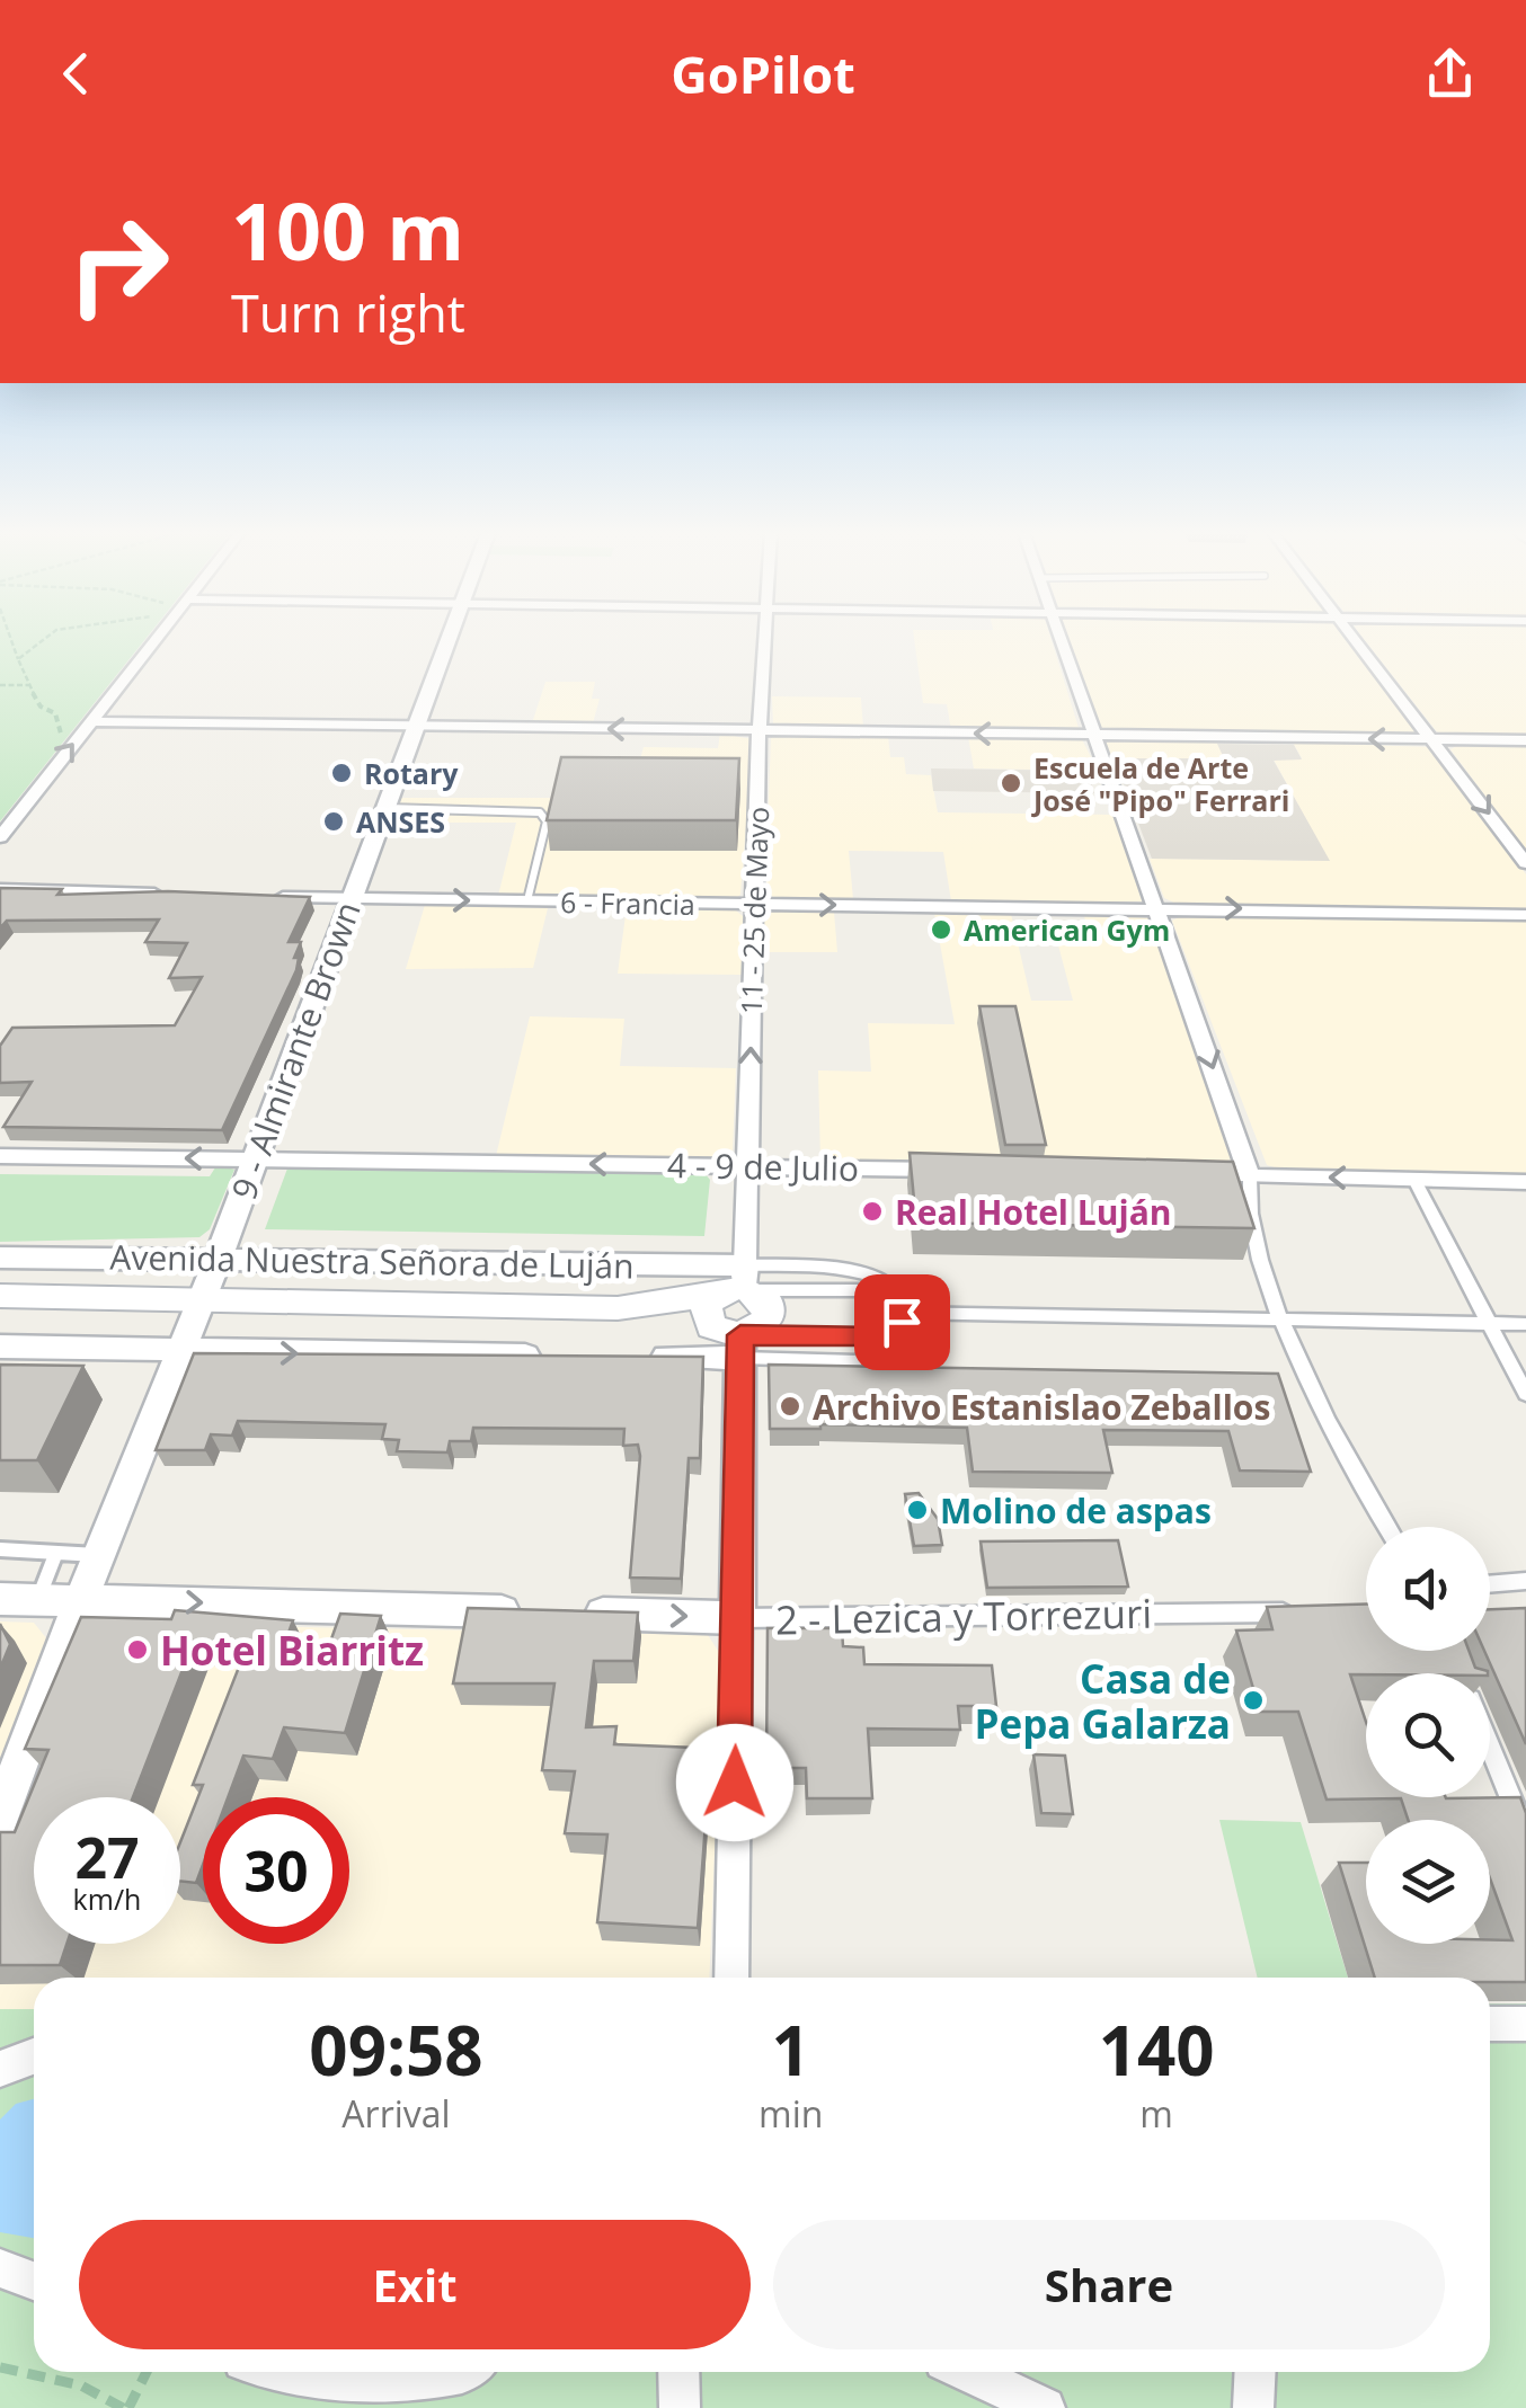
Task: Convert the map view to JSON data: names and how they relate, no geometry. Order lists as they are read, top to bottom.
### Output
{
  "streets": {
    "main road": ["Avenida Nuestra Señora de Luján"],
    "street": [
      "6 - Francia",
      "11 - 25 de Mayo",
      "9 - Almirante Brown",
      "4 - 9 de Julio",
      "2 - Lezica y Torrezuri"
    ]
  },
  "crossings": [
    ["6 - Francia", "11 - 25 de Mayo"],
    ["6 - Francia", "9 - Almirante Brown"],
    ["11 - 25 de Mayo", "4 - 9 de Julio"],
    ["11 - 25 de Mayo", "Avenida Nuestra Señora de Luján"],
    ["11 - 25 de Mayo", "2 - Lezica y Torrezuri"],
    ["9 - Almirante Brown", "4 - 9 de Julio"],
    ["9 - Almirante Brown", "Avenida Nuestra Señora de Luján"]
  ],
  "places": [
    "Rotary",
    "Escuela de Arte José \"Pipo\" Ferrari",
    "ANSES",
    "American Gym",
    "Real Hotel Luján",
    "Archivo Estanislao Zeballos",
    "Molino de aspas",
    "Hotel Biarritz",
    "Casa de Pepa Galarza"
  ],
  "page": {
    "header": "GoPilot",
    "turn": ["100 m", "Turn right"],
    "speed": "27 km/h",
    "limit": "30",
    "eta": [
      "09:58",
      "Arrival",
      "1",
      "min",
      "140",
      "m"
    ],
    "buttons": ["Exit", "Share"]
  }
}
